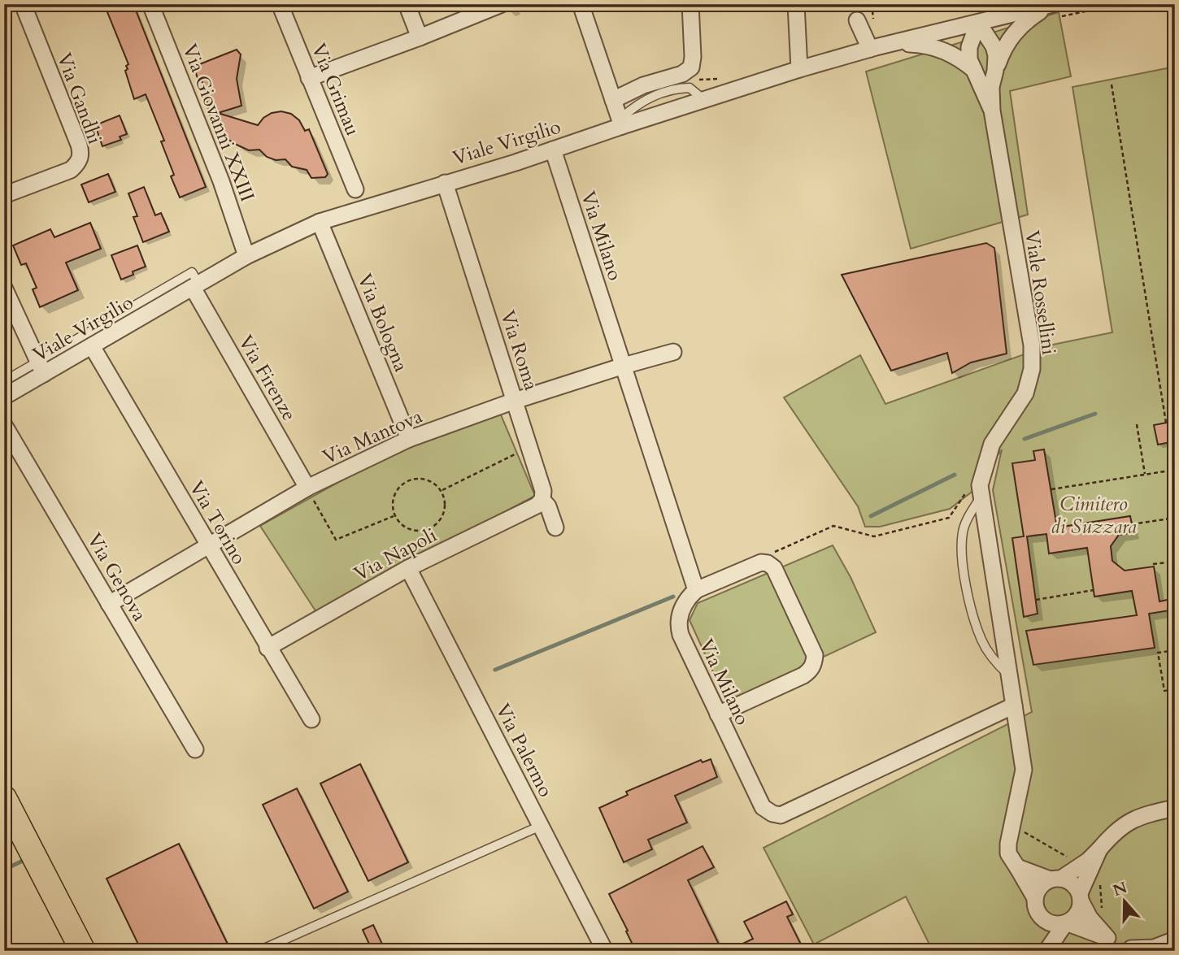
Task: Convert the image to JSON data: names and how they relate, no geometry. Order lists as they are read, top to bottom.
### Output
{
  "streets": {
    "street": [
      "Via Grimau",
      "Via Gandhi",
      "Via Giovanni XXIII",
      "Viale Virgilio",
      "Via Milano",
      "Viale Rossellini",
      "Via Bologna",
      "Via Roma",
      "Via Firenze",
      "Via Mantova",
      "Via Torino",
      "Via Napoli",
      "Via Genova",
      "Via Palermo"
    ]
  },
  "crossings": [
    ["Via Giovanni XXIII", "Viale Virgilio"],
    ["Viale Virgilio", "Via Milano"],
    ["Viale Virgilio", "Via Bologna"],
    ["Viale Virgilio", "Via Roma"],
    ["Viale Virgilio", "Via Firenze"],
    ["Viale Virgilio", "Via Torino"],
    ["Via Milano", "Viale Rossellini"],
    ["Via Milano", "Via Mantova"],
    ["Via Bologna", "Via Mantova"],
    ["Via Roma", "Via Mantova"],
    ["Via Roma", "Via Napoli"],
    ["Via Firenze", "Via Mantova"],
    ["Via Mantova", "Via Torino"],
    ["Via Mantova", "Via Genova"],
    ["Via Torino", "Via Napoli"],
    ["Via Napoli", "Via Palermo"]
  ],
  "parks": ["Cimitero di Suzzara"],
  "north": "top"
}
